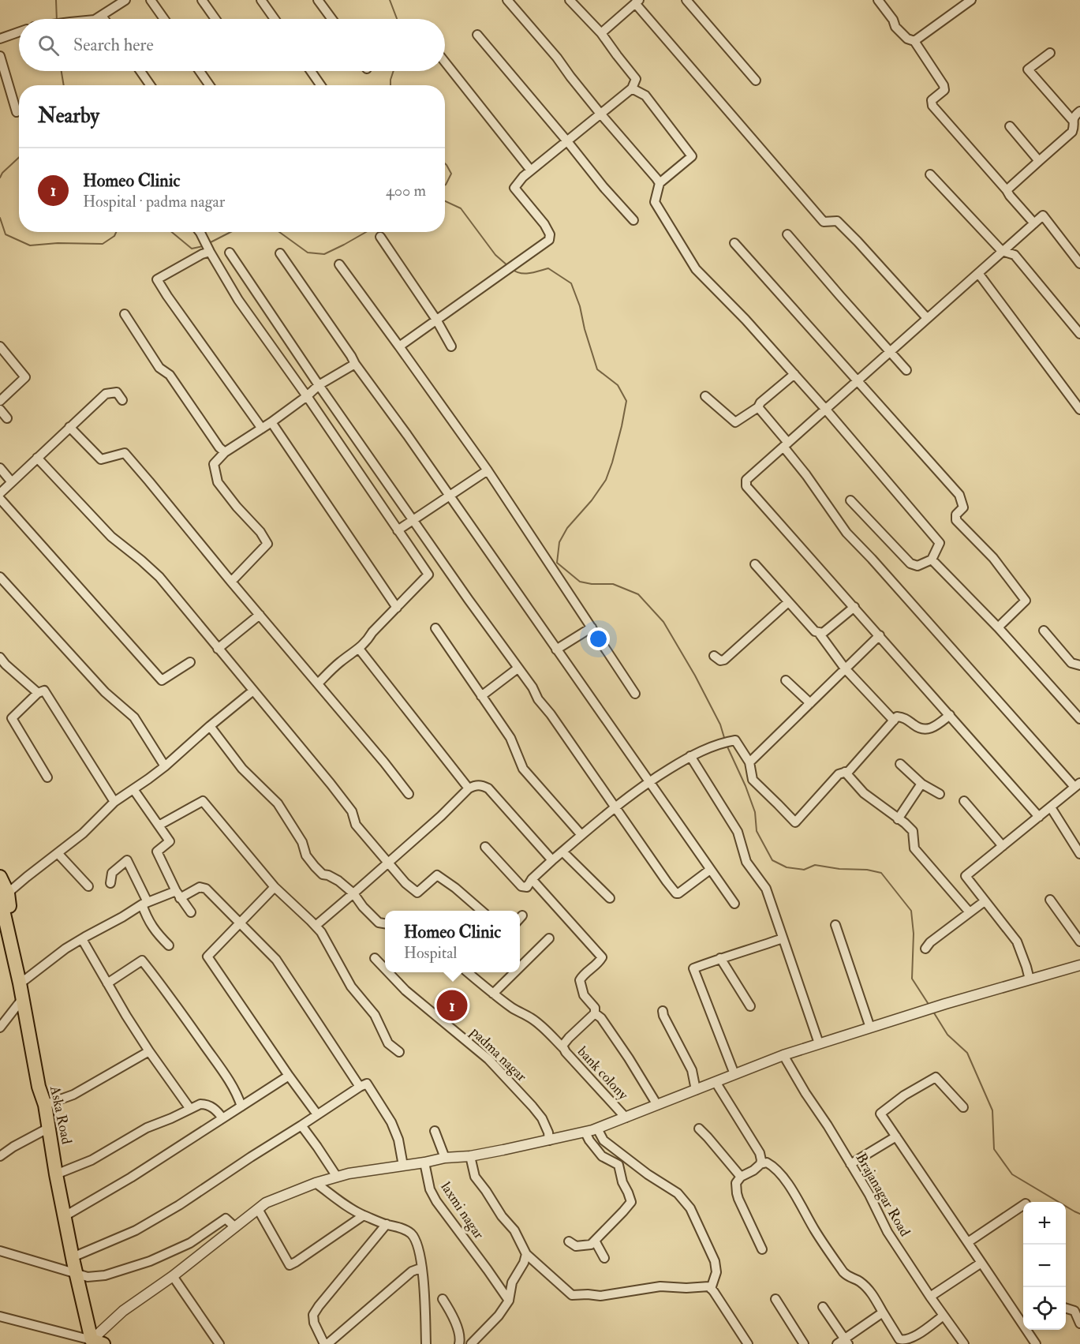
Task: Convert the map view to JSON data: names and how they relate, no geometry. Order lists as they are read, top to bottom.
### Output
{
  "streets": {
    "highway": ["Aska Road"],
    "street": [
      "padma nagar",
      "bank colony",
      "Brajanagar Road",
      "laxmi nagar"
    ]
  },
  "page": {
    "search": "Search here",
    "heading": "Nearby",
    "list": [
      {
        "mark": "1",
        "name": "Homeo Clinic",
        "note": "Hospital · padma nagar",
        "value": "400 m"
      }
    ],
    "popup": ["Homeo Clinic", "Hospital"],
    "pins": "1",
    "map_buttons": ["+", "−"]
  }
}
